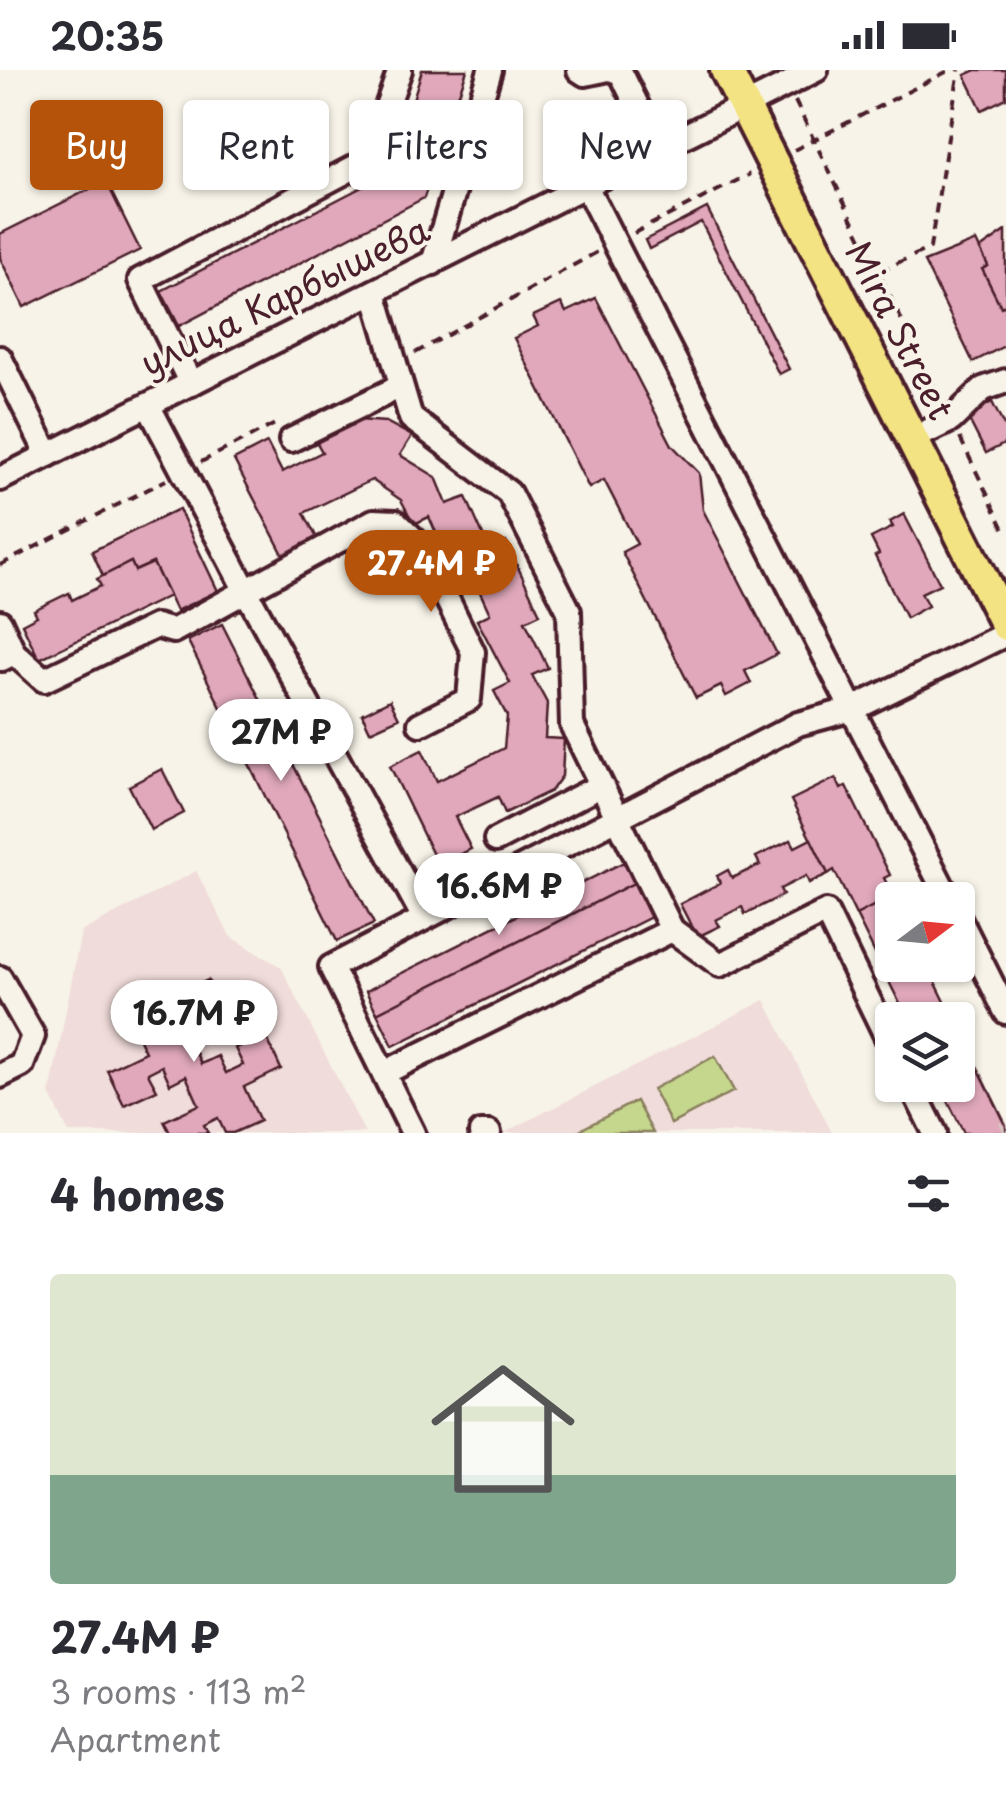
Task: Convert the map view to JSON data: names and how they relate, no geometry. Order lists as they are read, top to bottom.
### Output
{
  "streets": {
    "main road": ["Mira Street"],
    "street": ["улица Карбышева"]
  },
  "crossings": [
    ["улица Карбышева", "Mira Street"]
  ],
  "north": "right",
  "page": {
    "status": "20:35",
    "chip": [
      "Buy",
      "Rent",
      "Filters",
      "New"
    ],
    "price": [
      "27.4M ₽",
      "27M ₽",
      "16.6M ₽",
      "16.7M ₽"
    ],
    "heading": "4 homes",
    "list": [
      {
        "name": "27.4M ₽",
        "note": "3 rooms · 113 m² · Apartment"
      }
    ]
  }
}
